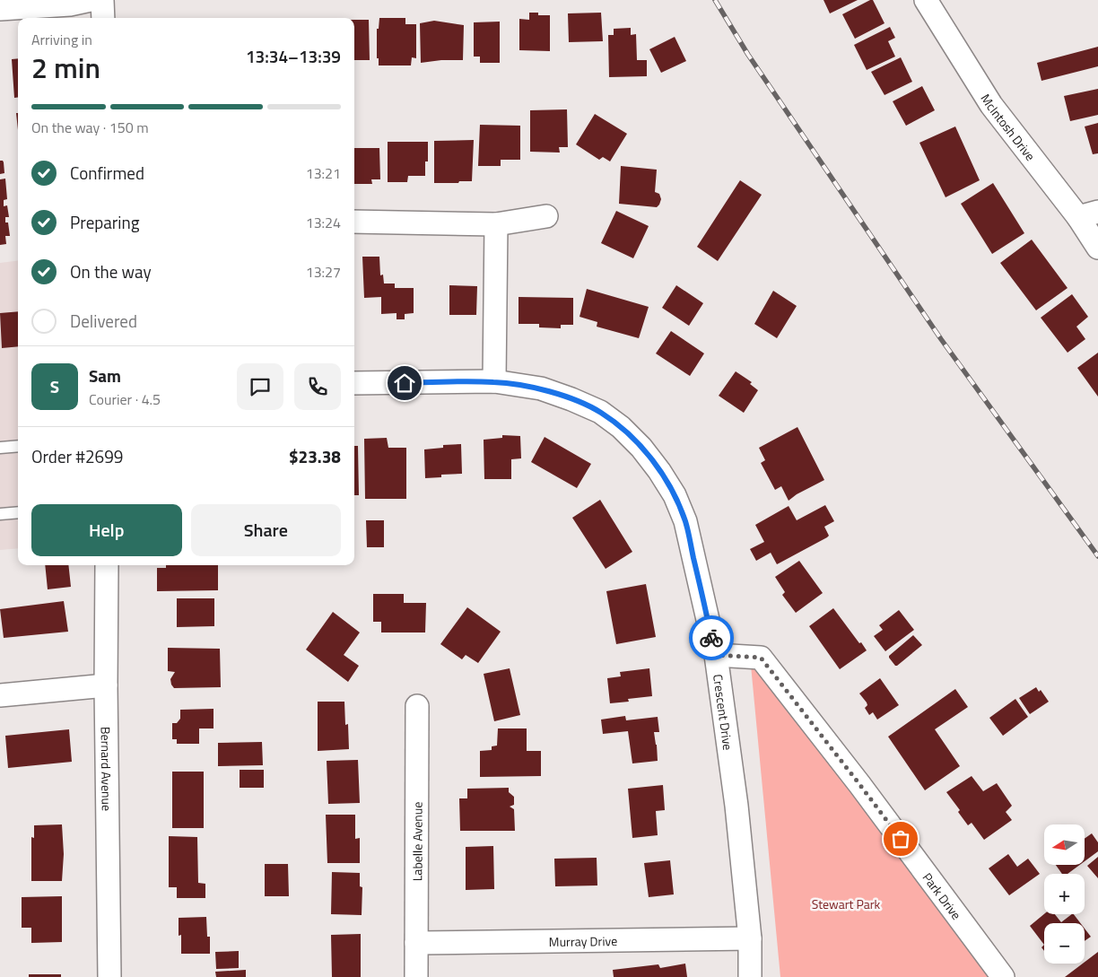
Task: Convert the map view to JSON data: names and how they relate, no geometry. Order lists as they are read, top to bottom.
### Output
{
  "streets": {
    "street": [
      "McIntosh Drive",
      "Crescent Drive",
      "Bernard Avenue",
      "Labelle Avenue",
      "Park Drive",
      "Murray Drive"
    ]
  },
  "crossings": [
    ["Crescent Drive", "Park Drive"],
    ["Crescent Drive", "Murray Drive"],
    ["Labelle Avenue", "Murray Drive"]
  ],
  "parks": ["Stewart Park"],
  "north": "left",
  "page": {
    "heading": ["2 min", "Arriving in", "13:34–13:39"],
    "panel": [
      "Sam",
      "Courier · 4.5",
      "Order #2699",
      "$23.38"
    ],
    "bar": "On the way · 150 m",
    "list": [
      ["Confirmed", "13:21"],
      ["Preparing", "13:24"],
      ["On the way", "13:27"],
      "Delivered"
    ],
    "round": "S",
    "buttons": ["Help", "Share"],
    "map_buttons": ["+", "−"]
  }
}
